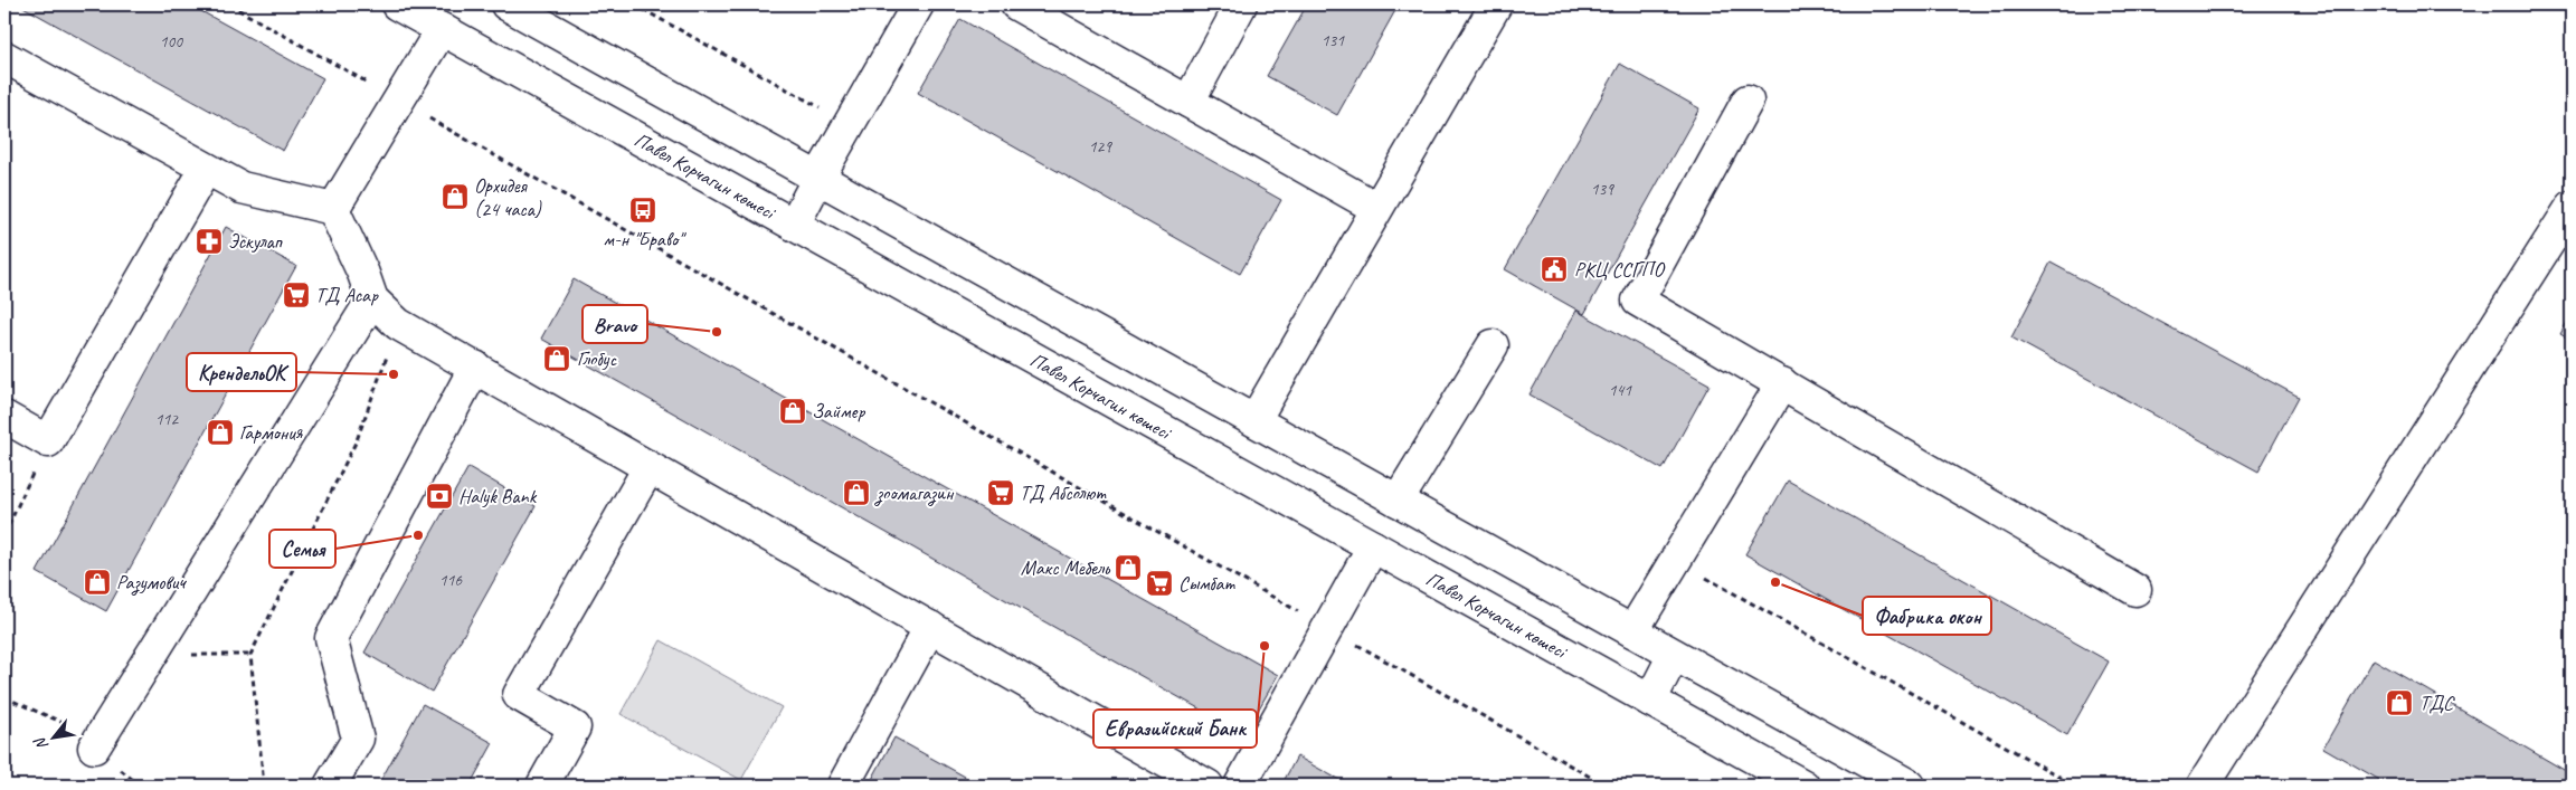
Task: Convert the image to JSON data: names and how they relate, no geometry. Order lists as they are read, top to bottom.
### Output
{
  "streets": {
    "street": ["Павел Корчагин көшесі"]
  },
  "places": {
    "shop": [
      "Орхидея (24 часа)",
      "Глобус",
      "Займер",
      "Гармония",
      "зоомагазин",
      "Макс Мебель",
      "Разумович",
      "ТДС"
    ],
    "bus stop": ["м-н \"Браво\""],
    "pharmacy": ["Эскулап"],
    "public building": ["РКЦ ССГПО"],
    "supermarket": ["ТД Асар", "ТД Абсолют", "Сымбат"],
    "other": [
      "Bravo",
      "КрендельОК",
      "Семья",
      "Фабрика окон",
      "Евразийский Банк"
    ],
    "bank": ["Halyk Bank"]
  },
  "house_numbers": [
    "131",
    "100",
    "129",
    "139",
    "141",
    "112",
    "116"
  ],
  "north": "bottom left"
}
